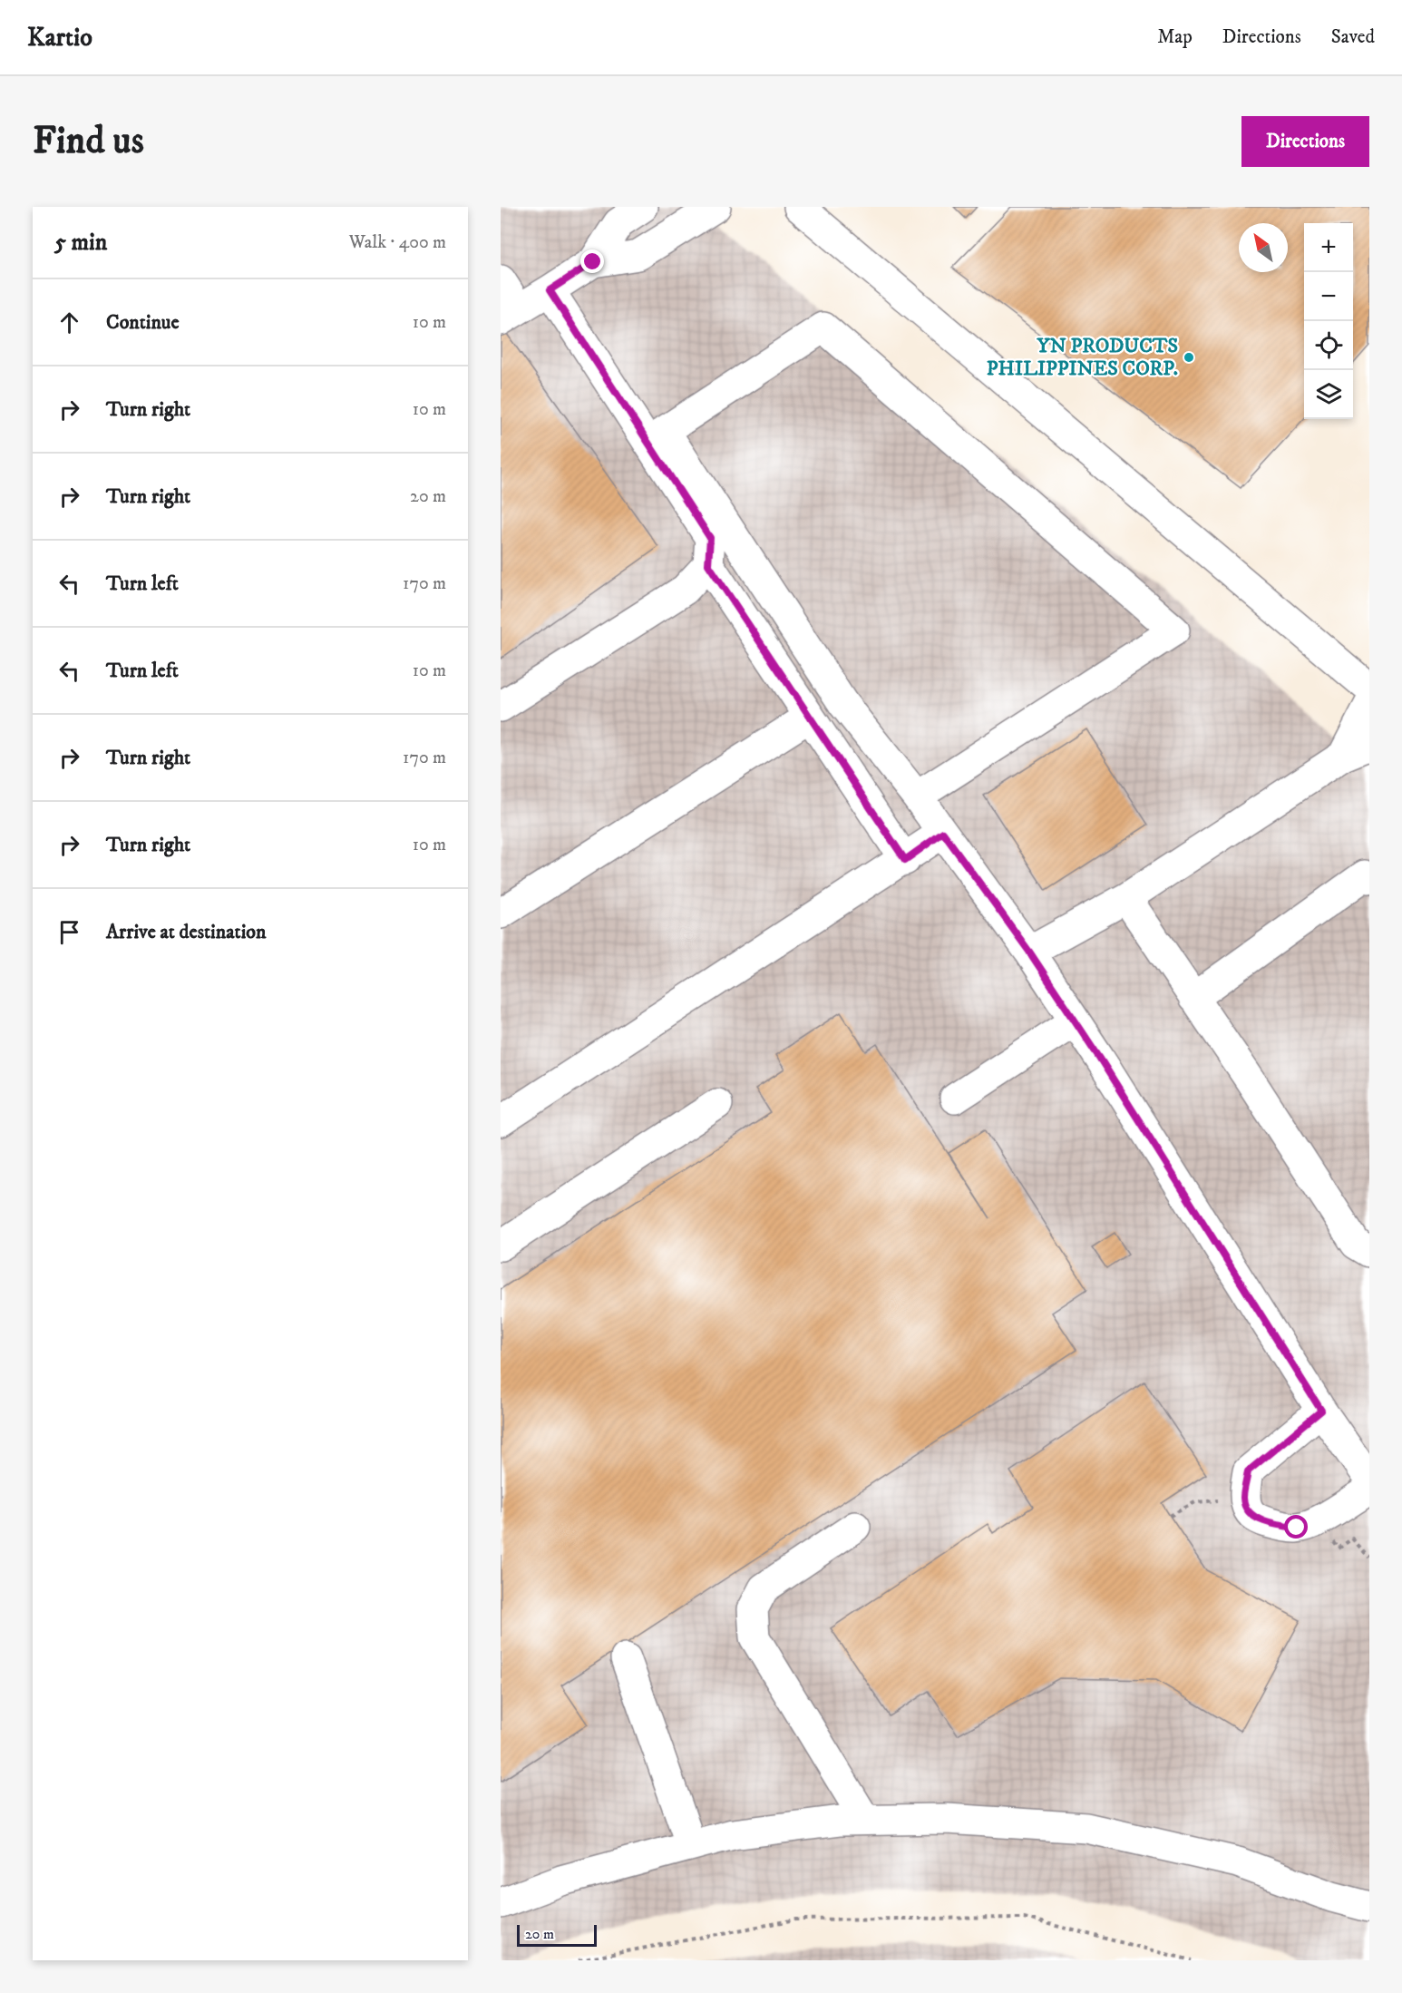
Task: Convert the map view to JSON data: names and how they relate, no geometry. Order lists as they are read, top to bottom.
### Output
{
  "places": ["YN PRODUCTS PHILIPPINES CORP."],
  "scale_bar": "20 m",
  "north": "top left",
  "page": {
    "header": "Kartio",
    "nav": ["Map", "Directions", "Saved"],
    "buttons": "Directions",
    "title": "Find us",
    "heading": ["5 min", "Walk · 400 m"],
    "map_buttons": ["+", "−"],
    "list": [
      ["Continue", "10 m"],
      ["Turn right", "10 m"],
      ["Turn right", "20 m"],
      ["Turn left", "170 m"],
      ["Turn left", "10 m"],
      ["Turn right", "170 m"],
      ["Turn right", "10 m"],
      "Arrive at destination"
    ],
    "scale": "20 m"
  }
}
